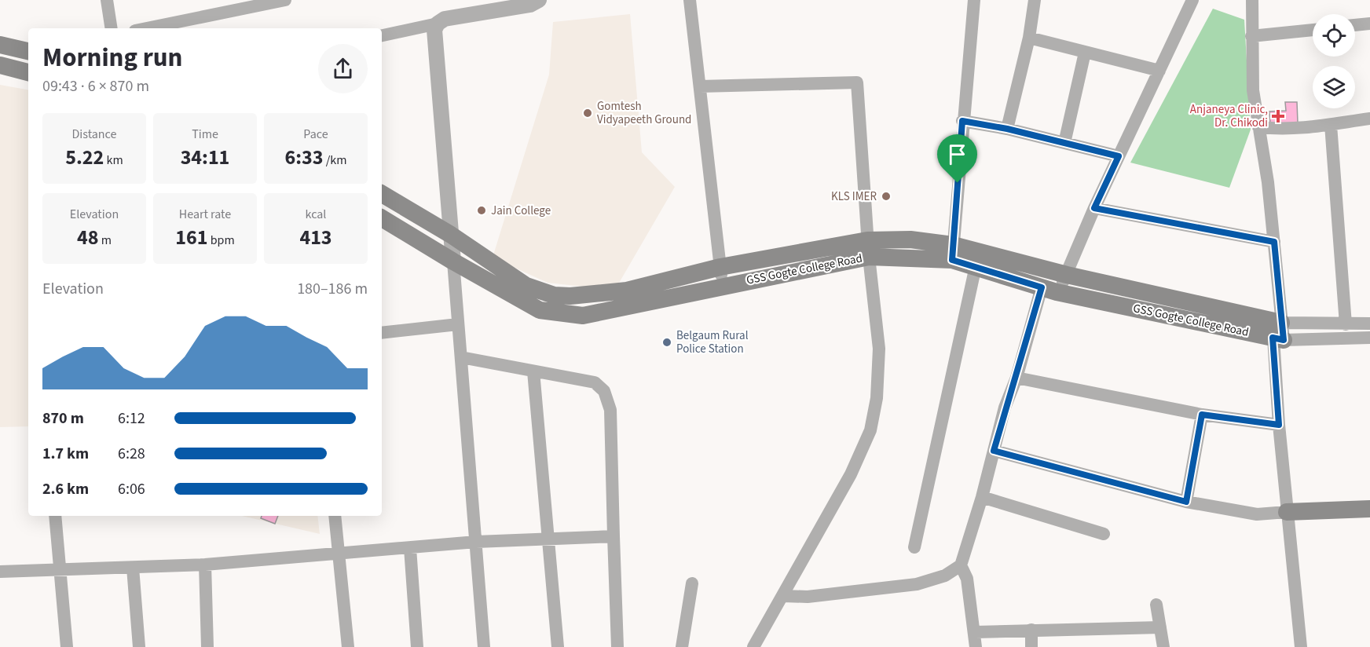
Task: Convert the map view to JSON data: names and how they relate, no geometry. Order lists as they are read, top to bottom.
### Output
{
  "streets": {
    "main road": ["GSS Gogte College Road"]
  },
  "places": {
    "other": [
      "Gomtesh Vidyapeeth Ground",
      "KLS IMER",
      "Jain College",
      "Belgaum Rural Police Station"
    ],
    "health": ["Anjaneya Clinic, Dr. Chikodi"]
  },
  "page": {
    "heading": ["Morning run", "09:43 · 6 × 870 m"],
    "stats": [
      ["Distance", "5.22 km"],
      ["Time", "34:11"],
      ["Pace", "6:33 /km"],
      ["Elevation", "48 m"],
      ["Heart rate", "161 bpm"],
      ["kcal", "413"]
    ],
    "chart": ["Elevation", "180–186 m"],
    "list": [
      {
        "name": "870 m",
        "note": "6:12"
      },
      {
        "name": "1.7 km",
        "note": "6:28"
      },
      {
        "name": "2.6 km",
        "note": "6:06"
      }
    ]
  }
}
